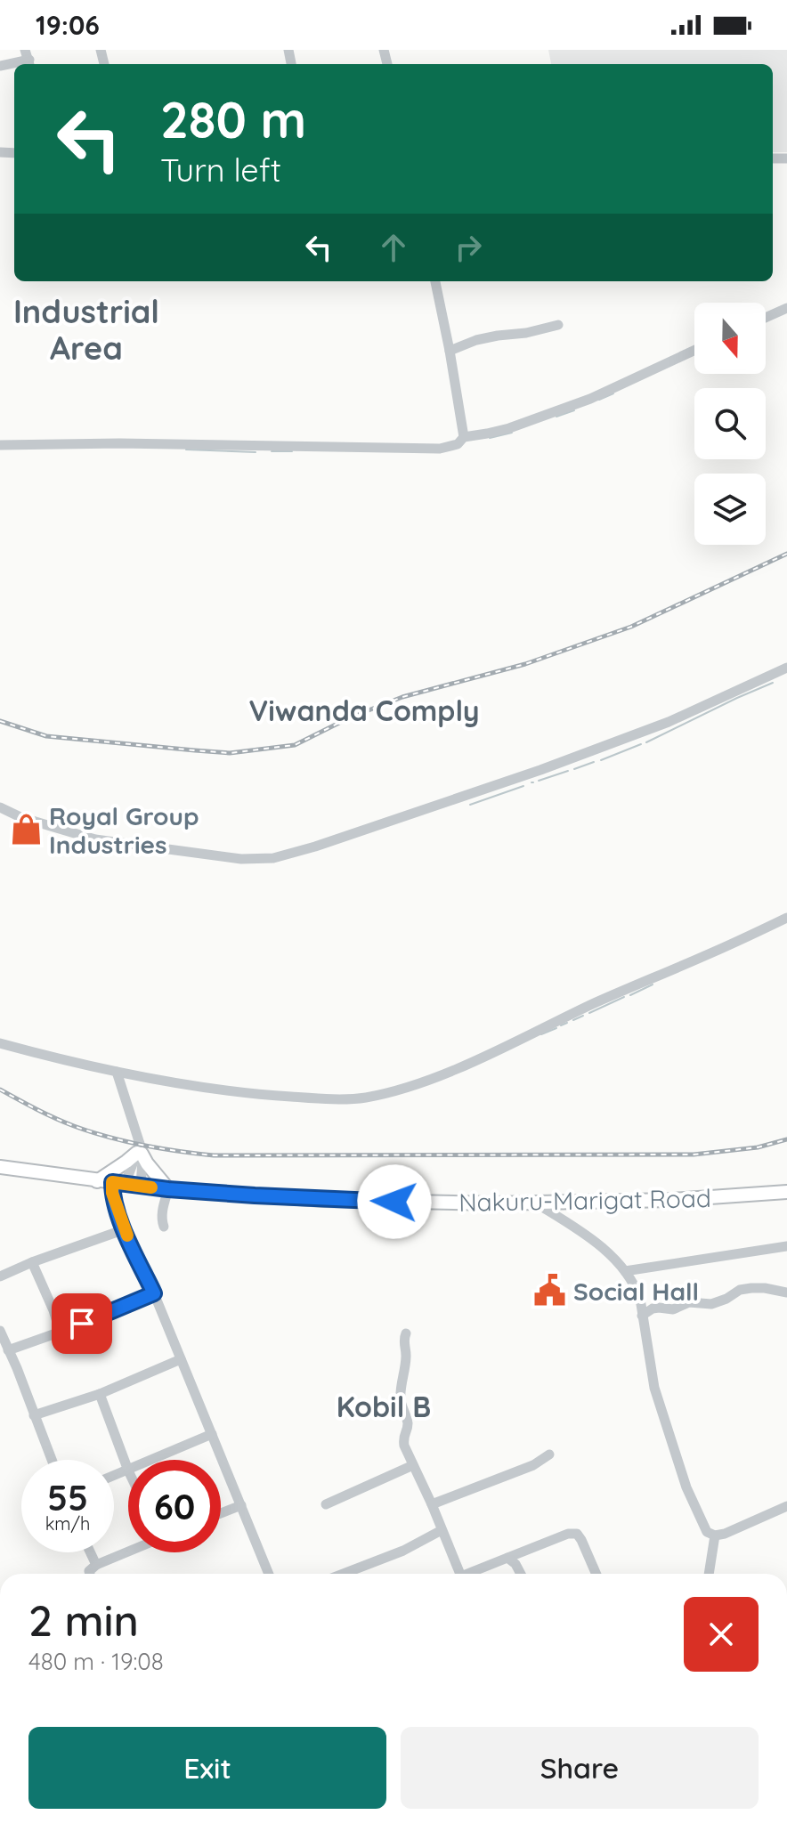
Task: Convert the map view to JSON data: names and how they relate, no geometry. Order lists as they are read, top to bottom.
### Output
{
  "streets": {
    "main road": ["Nakuru-Marigat Road"]
  },
  "districts": ["Industrial Area", "Viwanda Comply", "Kobil B"],
  "places": {
    "shop": ["Royal Group Industries"],
    "public building": ["Social Hall"]
  },
  "north": "bottom",
  "page": {
    "status": "19:06",
    "turn": ["280 m", "Turn left"],
    "speed": "55 km/h",
    "limit": "60",
    "heading": ["2 min", "480 m · 19:08"],
    "buttons": ["Exit", "Share"]
  }
}
